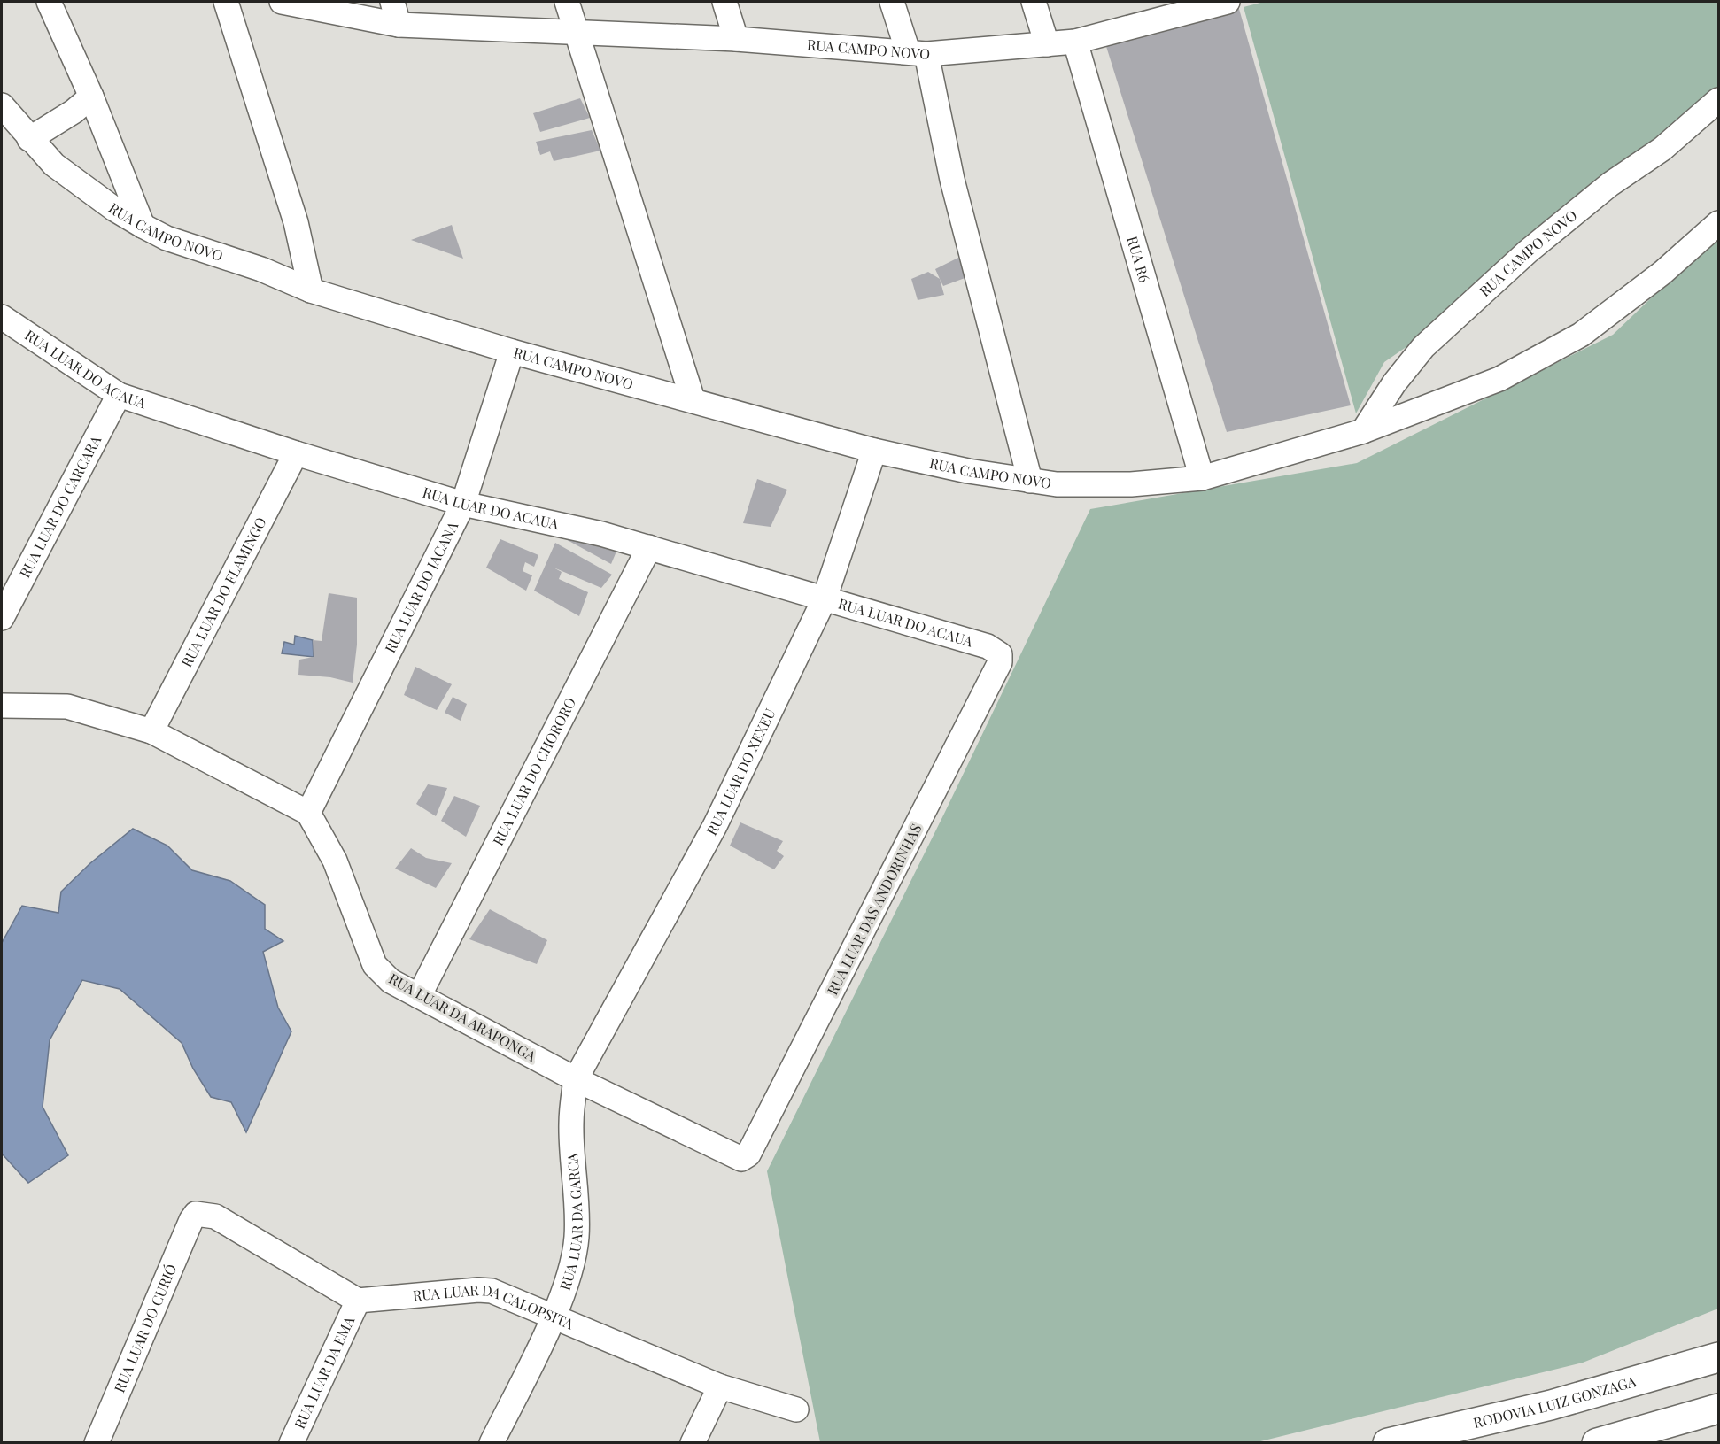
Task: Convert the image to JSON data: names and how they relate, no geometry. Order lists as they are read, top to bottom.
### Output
{
  "streets": {
    "highway": ["RODOVIA LUIZ GONZAGA"],
    "street": [
      "RUA CAMPO NOVO",
      "RUA R6",
      "RUA LUAR DO ACAUA",
      "RUA LUAR DO CARCARA",
      "RUA LUAR DO JACANA",
      "RUA LUAR DO FLAMINGO",
      "RUA LUAR DO CHORORO",
      "RUA LUAR DO XEXEU",
      "RUA LUAR DAS ANDORINHAS",
      "RUA LUAR DA ARAPONGA",
      "RUA LUAR DA GARCA",
      "RUA LUAR DA CALOPSITA",
      "RUA LUAR DO CURIÓ",
      "RUA LUAR DA EMA"
    ]
  },
  "crossings": [
    ["RUA CAMPO NOVO", "RUA R6"],
    ["RUA CAMPO NOVO", "RUA LUAR DO JACANA"],
    ["RUA CAMPO NOVO", "RUA LUAR DO XEXEU"],
    ["RUA LUAR DO ACAUA", "RUA LUAR DO CARCARA"],
    ["RUA LUAR DO ACAUA", "RUA LUAR DO JACANA"],
    ["RUA LUAR DO ACAUA", "RUA LUAR DO FLAMINGO"],
    ["RUA LUAR DO ACAUA", "RUA LUAR DO CHORORO"],
    ["RUA LUAR DO ACAUA", "RUA LUAR DO XEXEU"],
    ["RUA LUAR DO ACAUA", "RUA LUAR DAS ANDORINHAS"],
    ["RUA LUAR DO JACANA", "RUA LUAR DA ARAPONGA"],
    ["RUA LUAR DO CHORORO", "RUA LUAR DA ARAPONGA"],
    ["RUA LUAR DO XEXEU", "RUA LUAR DA ARAPONGA"],
    ["RUA LUAR DO XEXEU", "RUA LUAR DA GARCA"],
    ["RUA LUAR DAS ANDORINHAS", "RUA LUAR DA ARAPONGA"],
    ["RUA LUAR DA ARAPONGA", "RUA LUAR DA GARCA"],
    ["RUA LUAR DA GARCA", "RUA LUAR DA CALOPSITA"],
    ["RUA LUAR DA CALOPSITA", "RUA LUAR DO CURIÓ"],
    ["RUA LUAR DA CALOPSITA", "RUA LUAR DA EMA"],
    ["RUA LUAR DO CURIÓ", "RUA LUAR DA EMA"]
  ]
}
